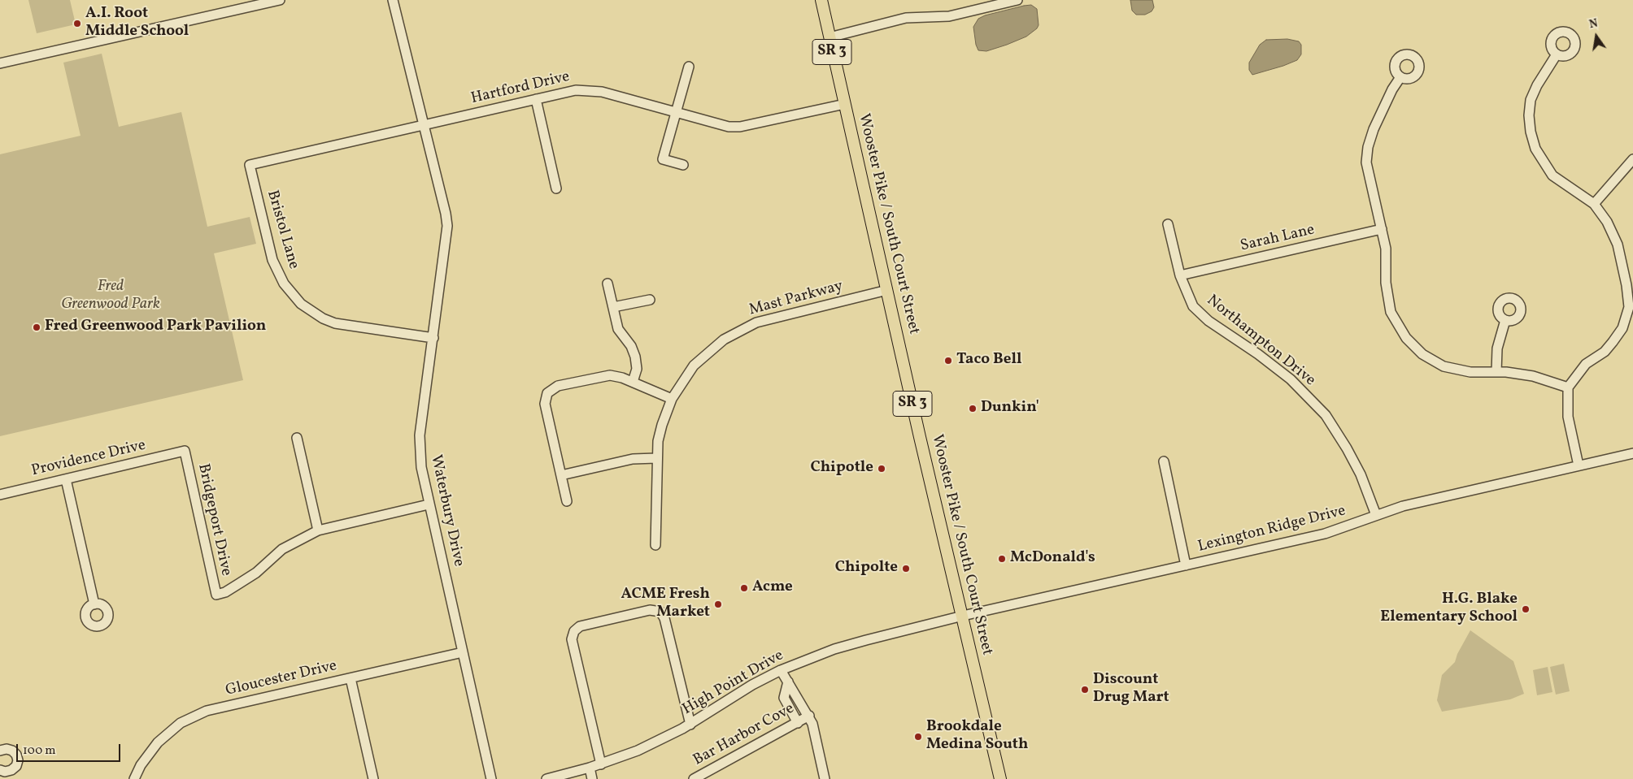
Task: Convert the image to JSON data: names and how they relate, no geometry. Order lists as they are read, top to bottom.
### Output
{
  "streets": {
    "main road": ["SR 3", "Wooster Pike / South Court Street"],
    "street": [
      "Hartford Drive",
      "Bristol Lane",
      "Sarah Lane",
      "Mast Parkway",
      "Northampton Drive",
      "Providence Drive",
      "Waterbury Drive",
      "Bridgeport Drive",
      "Lexington Ridge Drive",
      "Gloucester Drive",
      "High Point Drive",
      "Bar Harbor Cove"
    ]
  },
  "crossings": [
    ["SR 3", "Hartford Drive"],
    ["SR 3", "Wooster Pike / South Court Street"],
    ["Hartford Drive", "Wooster Pike / South Court Street"],
    ["Hartford Drive", "Bristol Lane"],
    ["Hartford Drive", "Waterbury Drive"],
    ["Wooster Pike / South Court Street", "Mast Parkway"],
    ["Wooster Pike / South Court Street", "Lexington Ridge Drive"],
    ["Wooster Pike / South Court Street", "High Point Drive"],
    ["Bristol Lane", "Waterbury Drive"],
    ["Sarah Lane", "Northampton Drive"],
    ["Northampton Drive", "Lexington Ridge Drive"],
    ["Providence Drive", "Bridgeport Drive"],
    ["Waterbury Drive", "Gloucester Drive"],
    ["Lexington Ridge Drive", "High Point Drive"]
  ],
  "parks": ["Fred Greenwood Park"],
  "places": [
    "A.I. Root Middle School",
    "Fred Greenwood Park Pavilion",
    "Taco Bell",
    "Dunkin'",
    "Chipotle",
    "McDonald's",
    "Chipolte",
    "Acme",
    "ACME Fresh Market",
    "H.G. Blake Elementary School",
    "Discount Drug Mart",
    "Brookdale Medina South"
  ],
  "scale_bar": "100 m",
  "north": "top"
}
